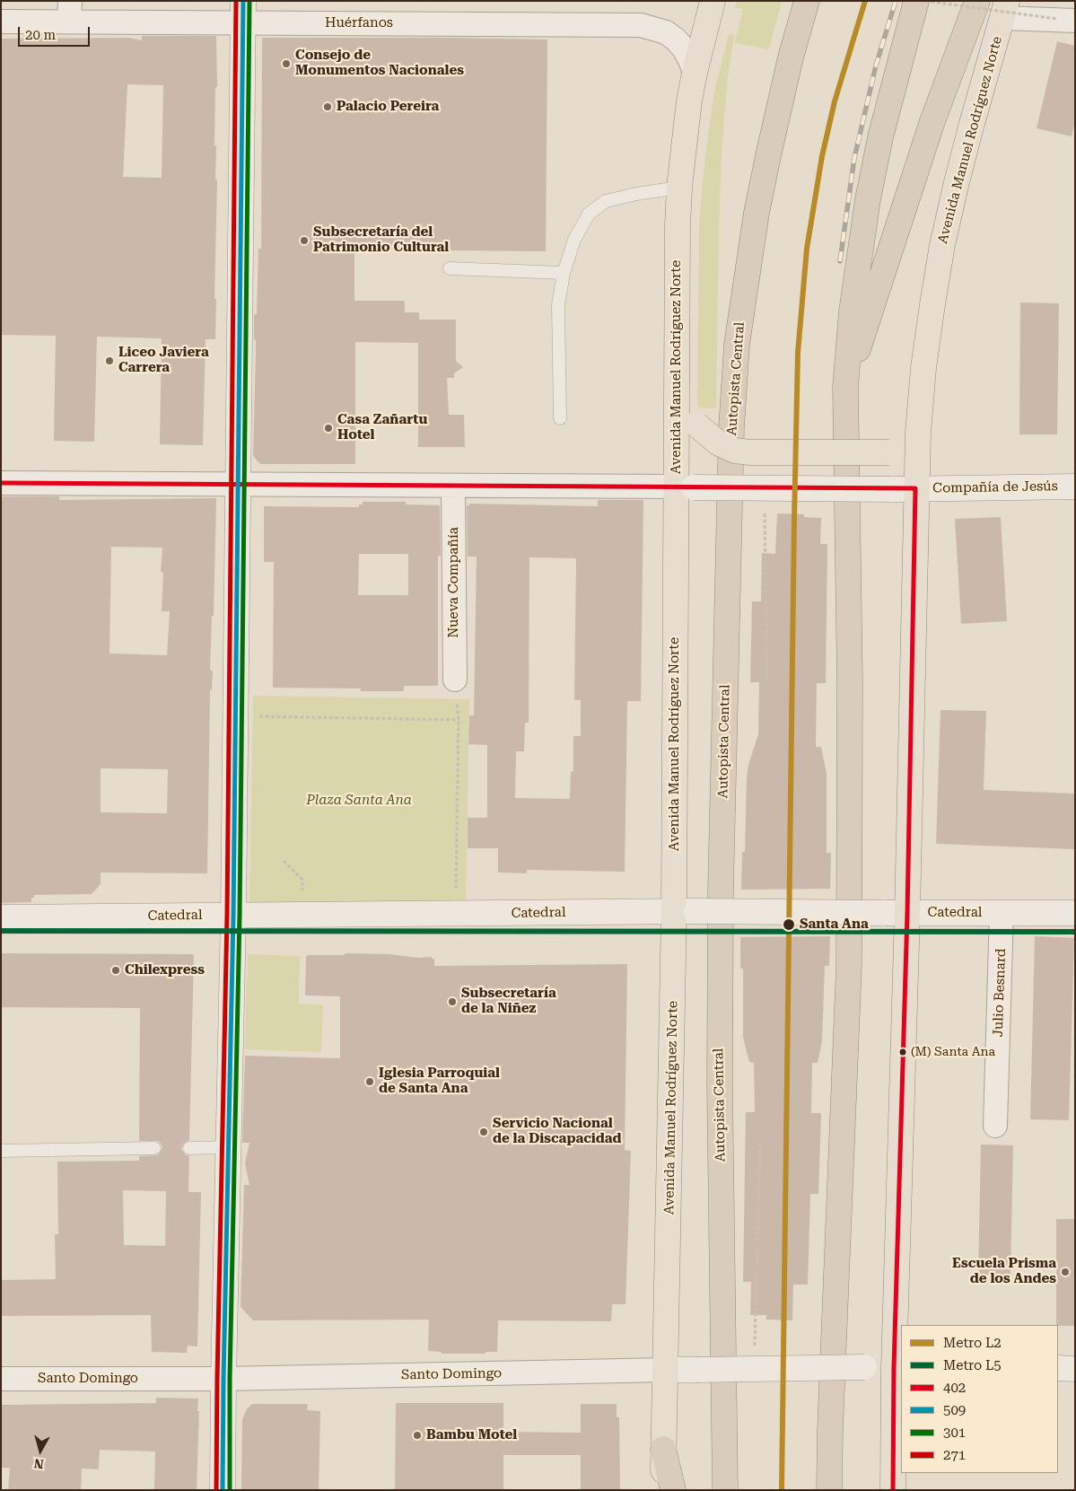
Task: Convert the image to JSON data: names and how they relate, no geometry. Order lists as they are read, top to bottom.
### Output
{
  "streets": {
    "highway": ["Autopista Central"],
    "main road": ["Avenida Manuel Rodríguez Norte"],
    "street": [
      "Huérfanos",
      "Compañía de Jesús",
      "Nueva Compañía",
      "Catedral",
      "Julio Besnard",
      "Santo Domingo"
    ]
  },
  "crossings": [
    ["Huérfanos", "Avenida Manuel Rodríguez Norte"],
    ["Avenida Manuel Rodríguez Norte", "Compañía de Jesús"],
    ["Avenida Manuel Rodríguez Norte", "Catedral"],
    ["Avenida Manuel Rodríguez Norte", "Santo Domingo"],
    ["Compañía de Jesús", "Nueva Compañía"],
    ["Catedral", "Julio Besnard"]
  ],
  "parks": ["Plaza Santa Ana"],
  "places": [
    "Consejo de Monumentos Nacionales",
    "Palacio Pereira",
    "Subsecretaría del Patrimonio Cultural",
    "Liceo Javiera Carrera",
    "Casa Zañartu Hotel",
    "Santa Ana",
    "Chilexpress",
    "Subsecretaría de la Niñez",
    "(M) Santa Ana",
    "Iglesia Parroquial de Santa Ana",
    "Servicio Nacional de la Discapacidad",
    "Escuela Prisma de los Andes",
    "Bambu Motel"
  ],
  "lines": [
    "metro line L2",
    "transit line 509",
    "transit line 301",
    "transit line 271",
    "transit line 402",
    "metro line L5"
  ],
  "legend": [
    "Metro L2",
    "Metro L5",
    "402",
    "509",
    "301",
    "271"
  ],
  "scale_bar": "20 m",
  "north": "bottom"
}
